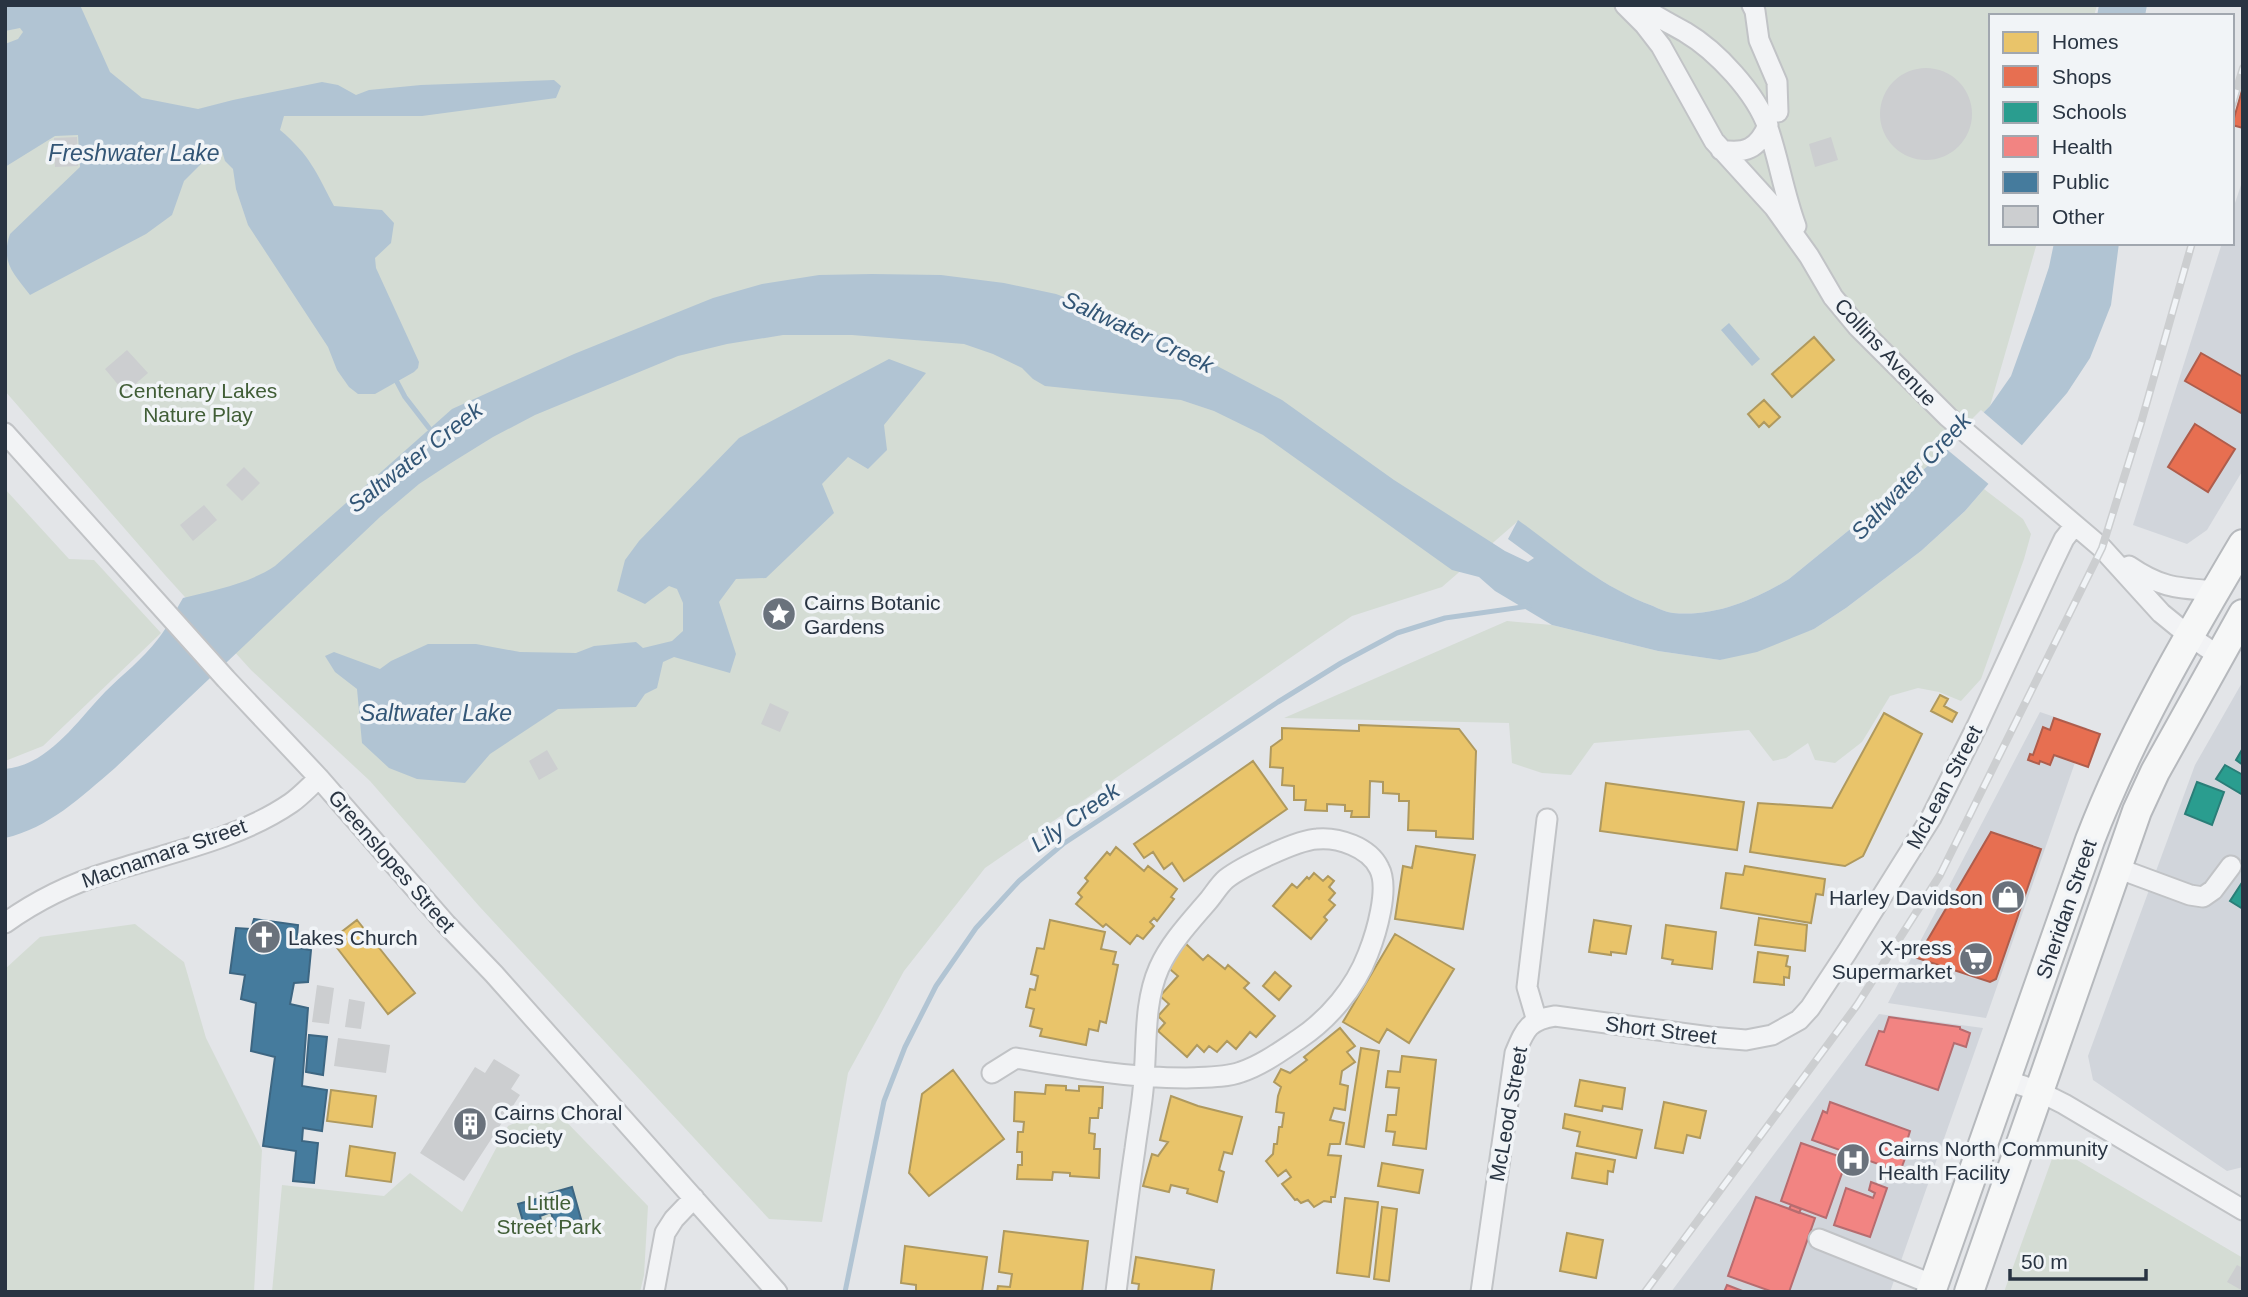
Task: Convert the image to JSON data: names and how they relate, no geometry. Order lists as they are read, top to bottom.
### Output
{
  "streets": {
    "highway": ["Sheridan Street"],
    "street": [
      "Collins Avenue",
      "McLean Street",
      "Macnamara Street",
      "Greenslopes Street",
      "Short Street",
      "McLeod Street"
    ]
  },
  "crossings": [
    ["Collins Avenue", "McLean Street"],
    ["Collins Avenue", "Sheridan Street"],
    ["McLean Street", "Short Street"],
    ["Macnamara Street", "Greenslopes Street"],
    ["Short Street", "McLeod Street"]
  ],
  "water": [
    "Freshwater Lake",
    "Saltwater Creek",
    "Saltwater Lake",
    "Lily Creek"
  ],
  "parks": ["Centenary Lakes Nature Play", "Little Street Park"],
  "places": {
    "place": ["Cairns Botanic Gardens"],
    "shop": ["Harley Davidson"],
    "church": ["Lakes Church"],
    "supermarket": ["X-press Supermarket"],
    "building": ["Cairns Choral Society"],
    "hospital": ["Cairns North Community Health Facility"]
  },
  "legend": [
    "Homes",
    "Shops",
    "Schools",
    "Health",
    "Public",
    "Other"
  ],
  "scale_bar": "50 m"
}
